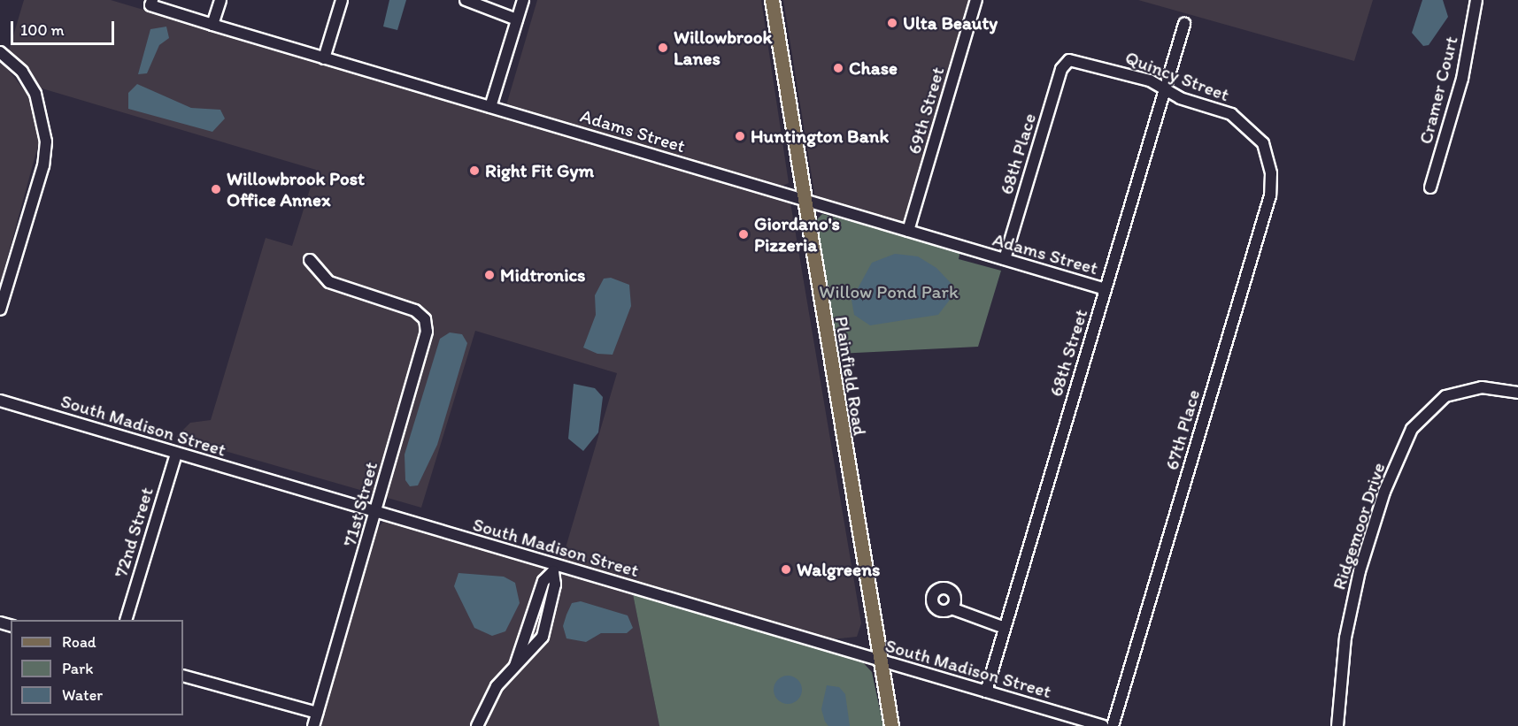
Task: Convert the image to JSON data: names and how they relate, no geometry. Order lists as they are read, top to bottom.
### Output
{
  "streets": {
    "main road": ["Plainfield Road"],
    "street": [
      "Quincy Street",
      "Cramer Court",
      "69th Street",
      "Adams Street",
      "68th Place",
      "68th Street",
      "South Madison Street",
      "67th Place",
      "71st Street",
      "Ridgemoor Drive",
      "72nd Street"
    ]
  },
  "crossings": [
    ["Quincy Street", "68th Place"],
    ["Quincy Street", "68th Street"],
    ["Quincy Street", "67th Place"],
    ["69th Street", "Adams Street"],
    ["Adams Street", "68th Place"],
    ["Adams Street", "68th Street"],
    ["Adams Street", "Plainfield Road"],
    ["68th Street", "South Madison Street"],
    ["Plainfield Road", "South Madison Street"],
    ["South Madison Street", "71st Street"],
    ["South Madison Street", "72nd Street"]
  ],
  "parks": ["Willow Pond Park"],
  "places": [
    "Ulta Beauty",
    "Willowbrook Lanes",
    "Chase",
    "Huntington Bank",
    "Right Fit Gym",
    "Willowbrook Post Office Annex",
    "Giordano's Pizzeria",
    "Midtronics",
    "Walgreens"
  ],
  "legend": ["Road", "Park", "Water"],
  "scale_bar": "100 m"
}
